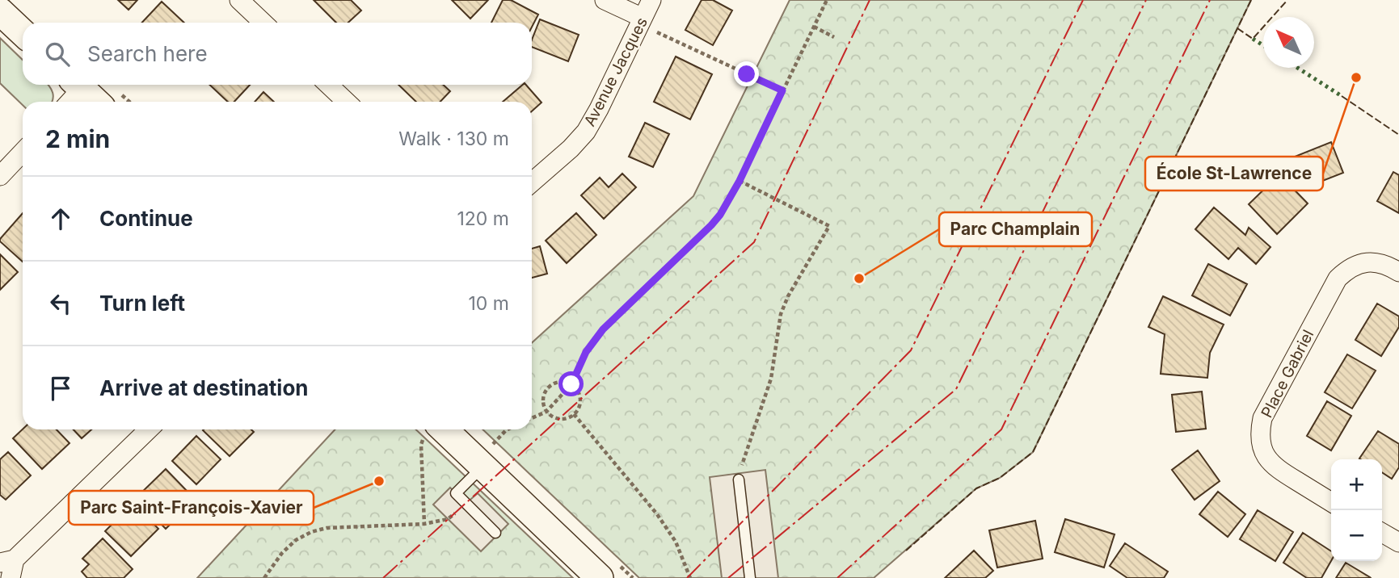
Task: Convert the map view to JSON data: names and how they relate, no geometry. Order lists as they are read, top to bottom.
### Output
{
  "streets": {
    "street": ["Avenue Jacques", "Place Gabriel"]
  },
  "places": ["École St-Lawrence", "Parc Champlain", "Parc Saint-François-Xavier"],
  "north": "top left",
  "page": {
    "search": "Search here",
    "heading": ["2 min", "Walk · 130 m"],
    "list": [
      ["Continue", "120 m"],
      ["Turn left", "10 m"],
      "Arrive at destination"
    ],
    "map_buttons": ["+", "−"]
  }
}
